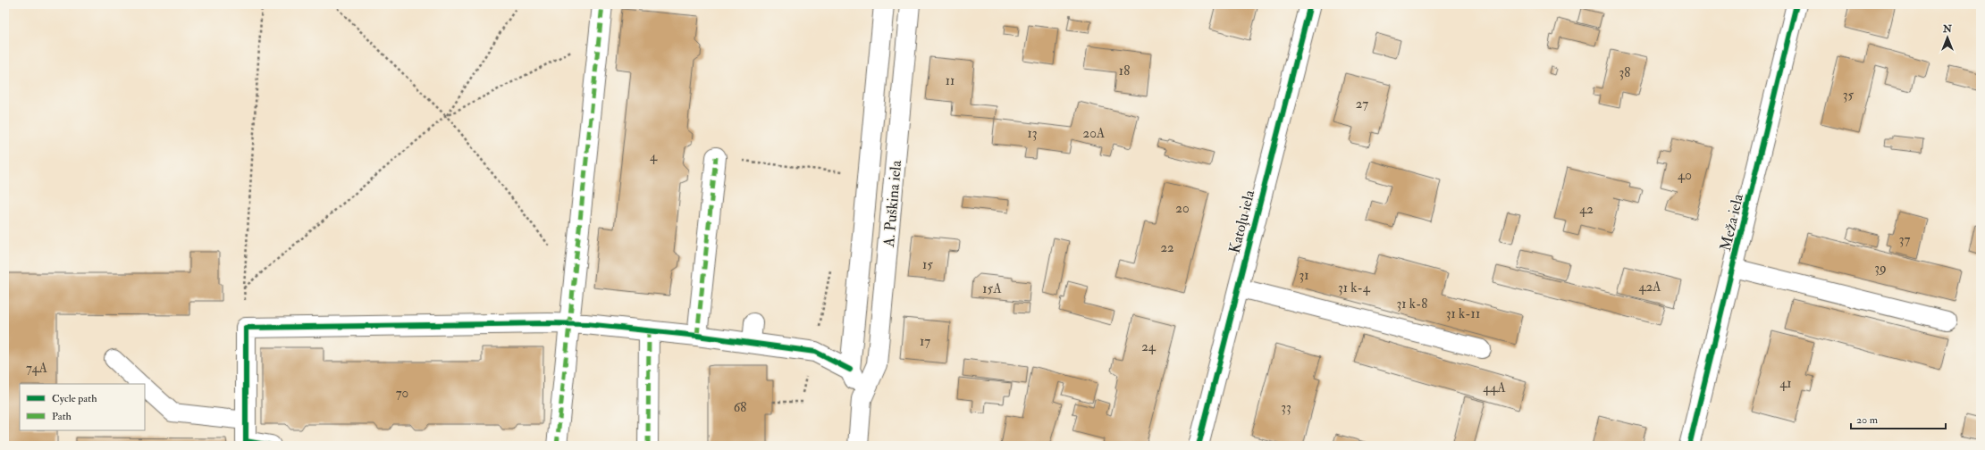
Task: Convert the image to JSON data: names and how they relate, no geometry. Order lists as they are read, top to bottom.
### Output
{
  "streets": {
    "street": ["A. Puškina iela", "Katoļu iela", "Meža iela"]
  },
  "house_numbers": [
    "18",
    "38",
    "11",
    "35",
    "27",
    "13",
    "20A",
    "4",
    "40",
    "20",
    "42",
    "37",
    "22",
    "15",
    "39",
    "31",
    "42A",
    "31 k-4",
    "15A",
    "31 k-8",
    "31 k-11",
    "17",
    "24",
    "74A",
    "41",
    "44A",
    "70",
    "68",
    "33"
  ],
  "legend": ["Cycle path", "Path"],
  "scale_bar": "20 m",
  "north": "top"
}
